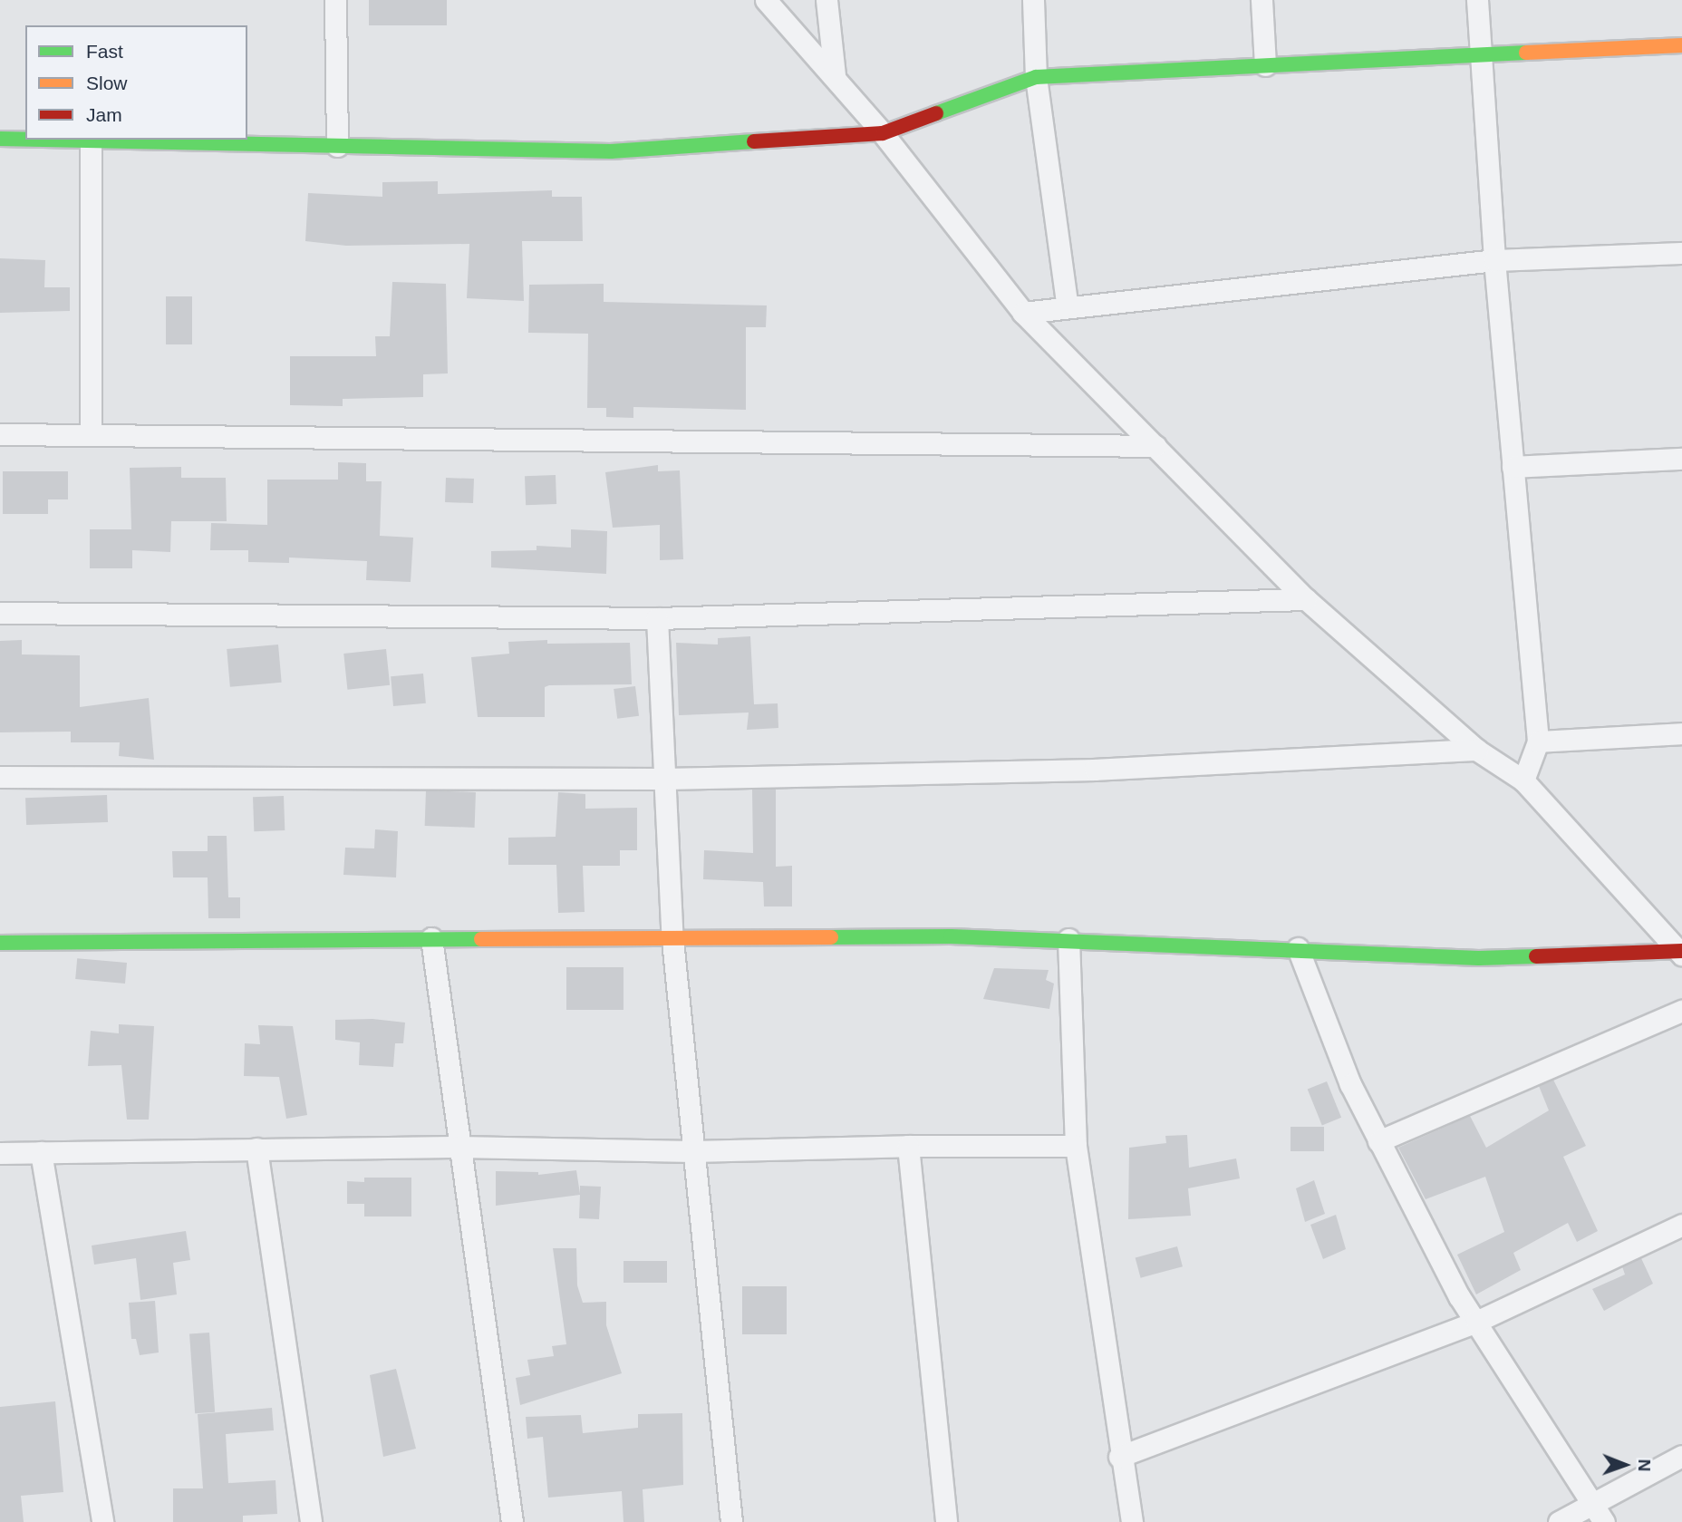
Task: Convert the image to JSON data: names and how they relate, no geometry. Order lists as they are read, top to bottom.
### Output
{
  "legend": ["Fast", "Slow", "Jam"],
  "north": "right"
}
